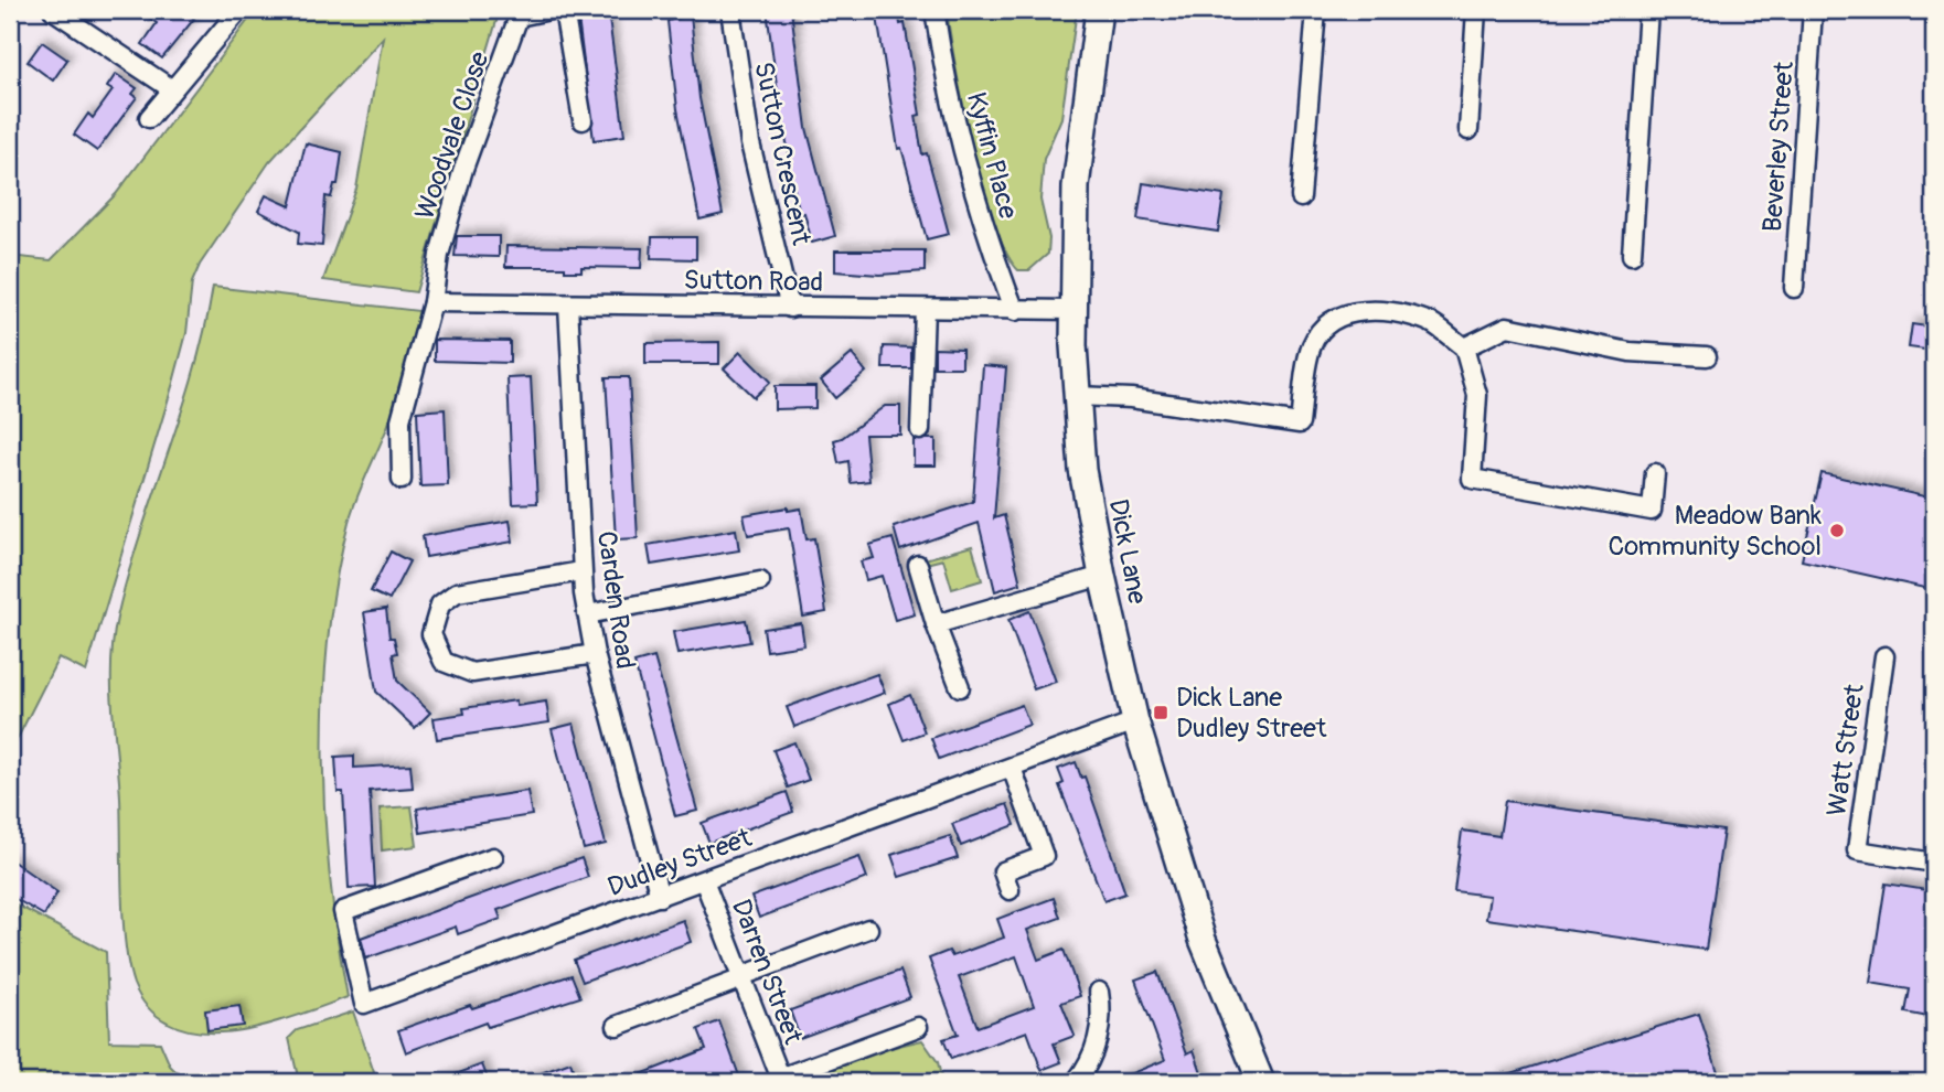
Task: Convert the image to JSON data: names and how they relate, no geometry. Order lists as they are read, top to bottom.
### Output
{
  "streets": {
    "street": [
      "Woodvale Close",
      "Beverley Street",
      "Sutton Crescent",
      "Kyffin Place",
      "Sutton Road",
      "Dick Lane",
      "Carden Road",
      "Watt Street",
      "Dudley Street",
      "Darren Street"
    ]
  },
  "crossings": [
    ["Woodvale Close", "Sutton Road"],
    ["Sutton Crescent", "Sutton Road"],
    ["Kyffin Place", "Sutton Road"],
    ["Sutton Road", "Dick Lane"],
    ["Sutton Road", "Carden Road"],
    ["Dick Lane", "Dudley Street"],
    ["Carden Road", "Dudley Street"],
    ["Dudley Street", "Darren Street"]
  ],
  "places": {
    "other": ["Meadow Bank Community School"],
    "transit": ["Dick Lane Dudley Street"]
  }
}
